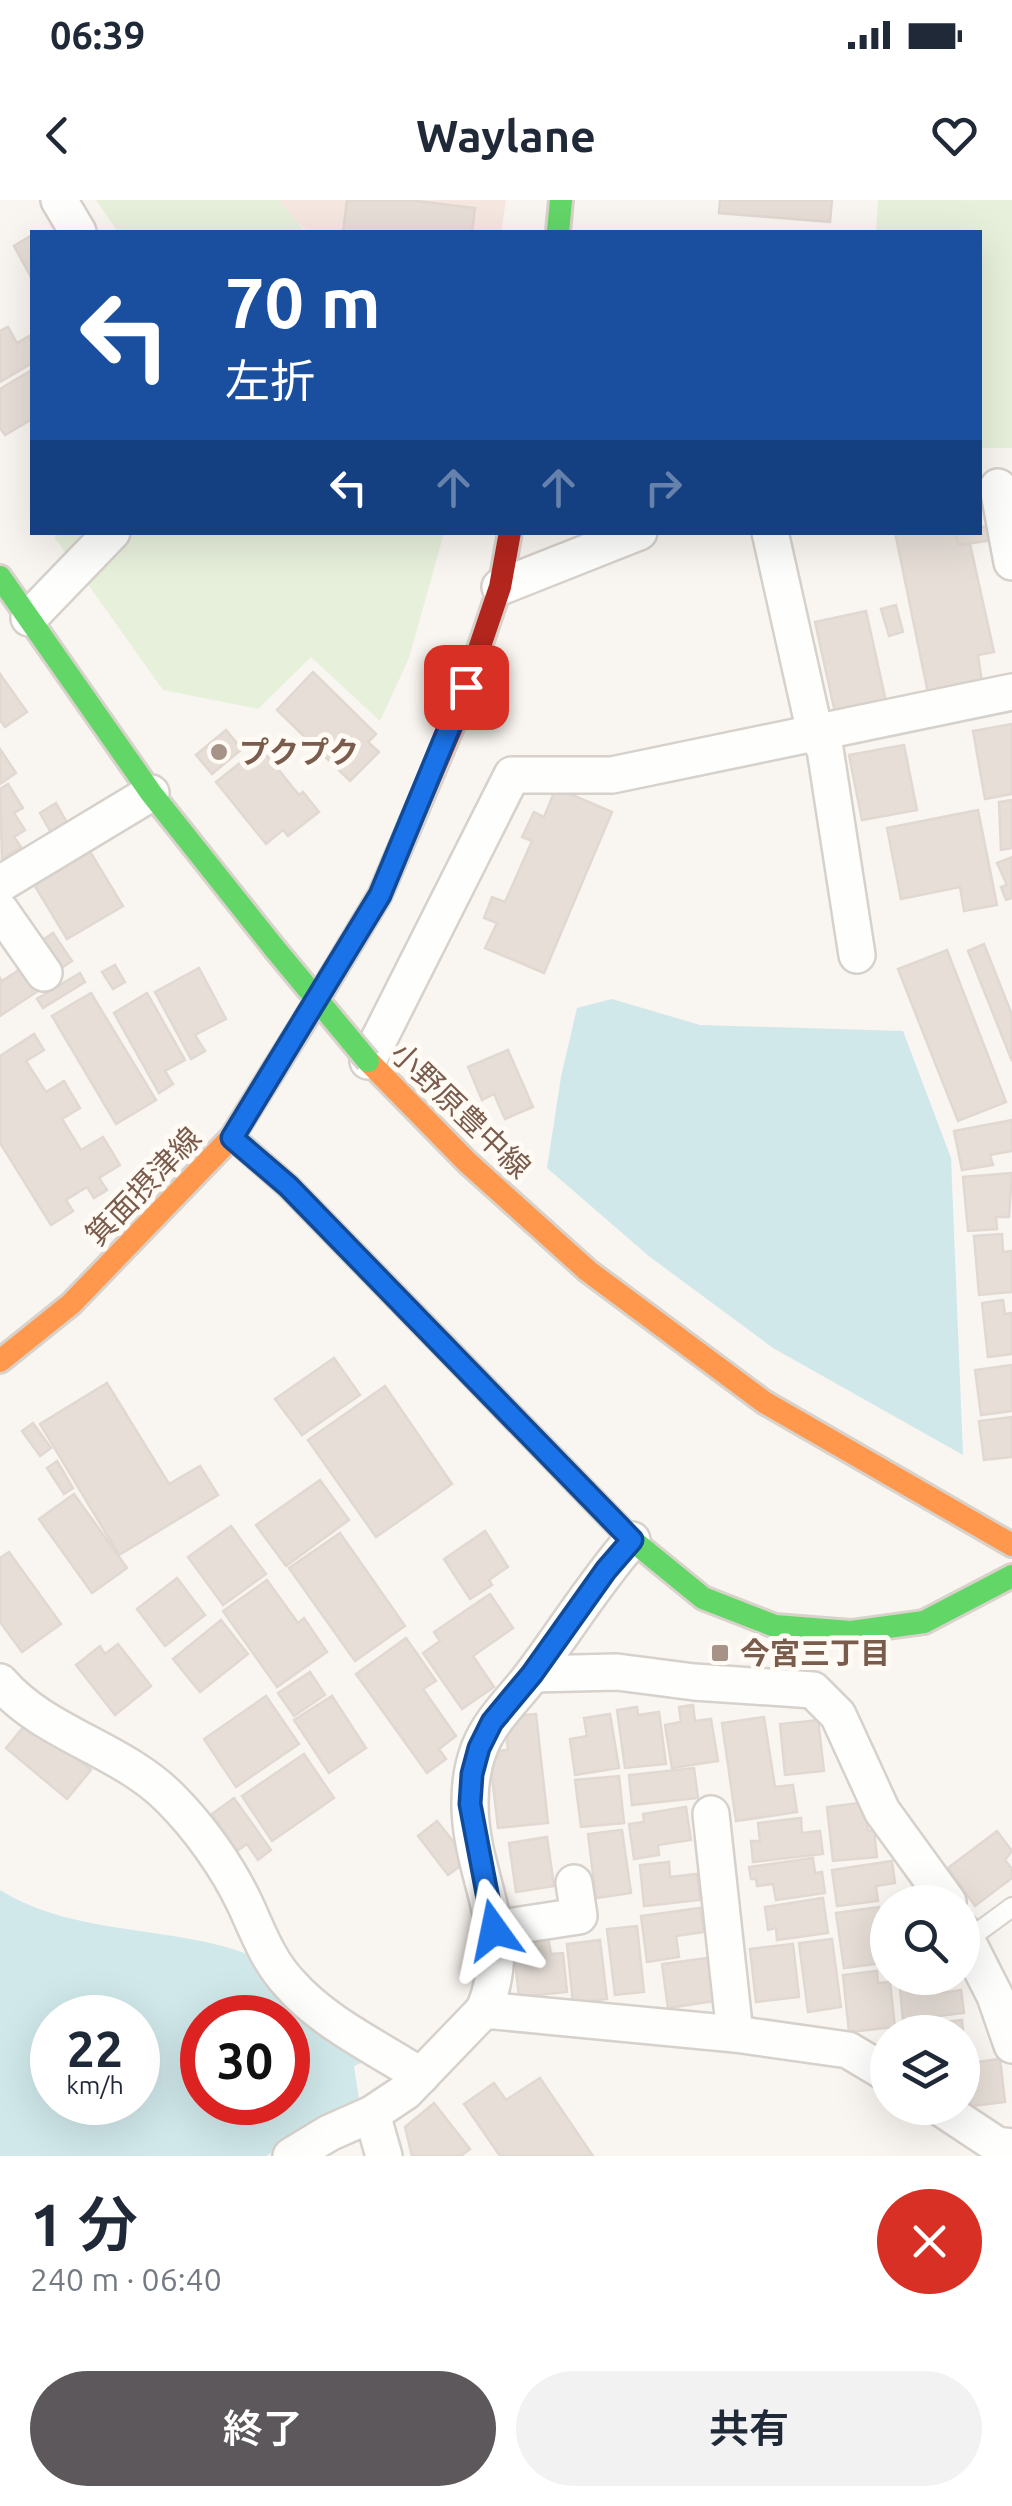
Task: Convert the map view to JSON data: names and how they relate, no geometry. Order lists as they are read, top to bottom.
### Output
{
  "streets": {
    "street": ["小野原豊中線", "箕面摂津線"]
  },
  "places": {
    "other": ["プクプク"],
    "transit": ["今宮三丁目"]
  },
  "page": {
    "status": "06:39",
    "header": "Waylane",
    "turn": ["70 m", "左折"],
    "speed": "22 km/h",
    "limit": "30",
    "heading": ["1 分", "240 m · 06:40"],
    "buttons": ["終了", "共有"]
  }
}
